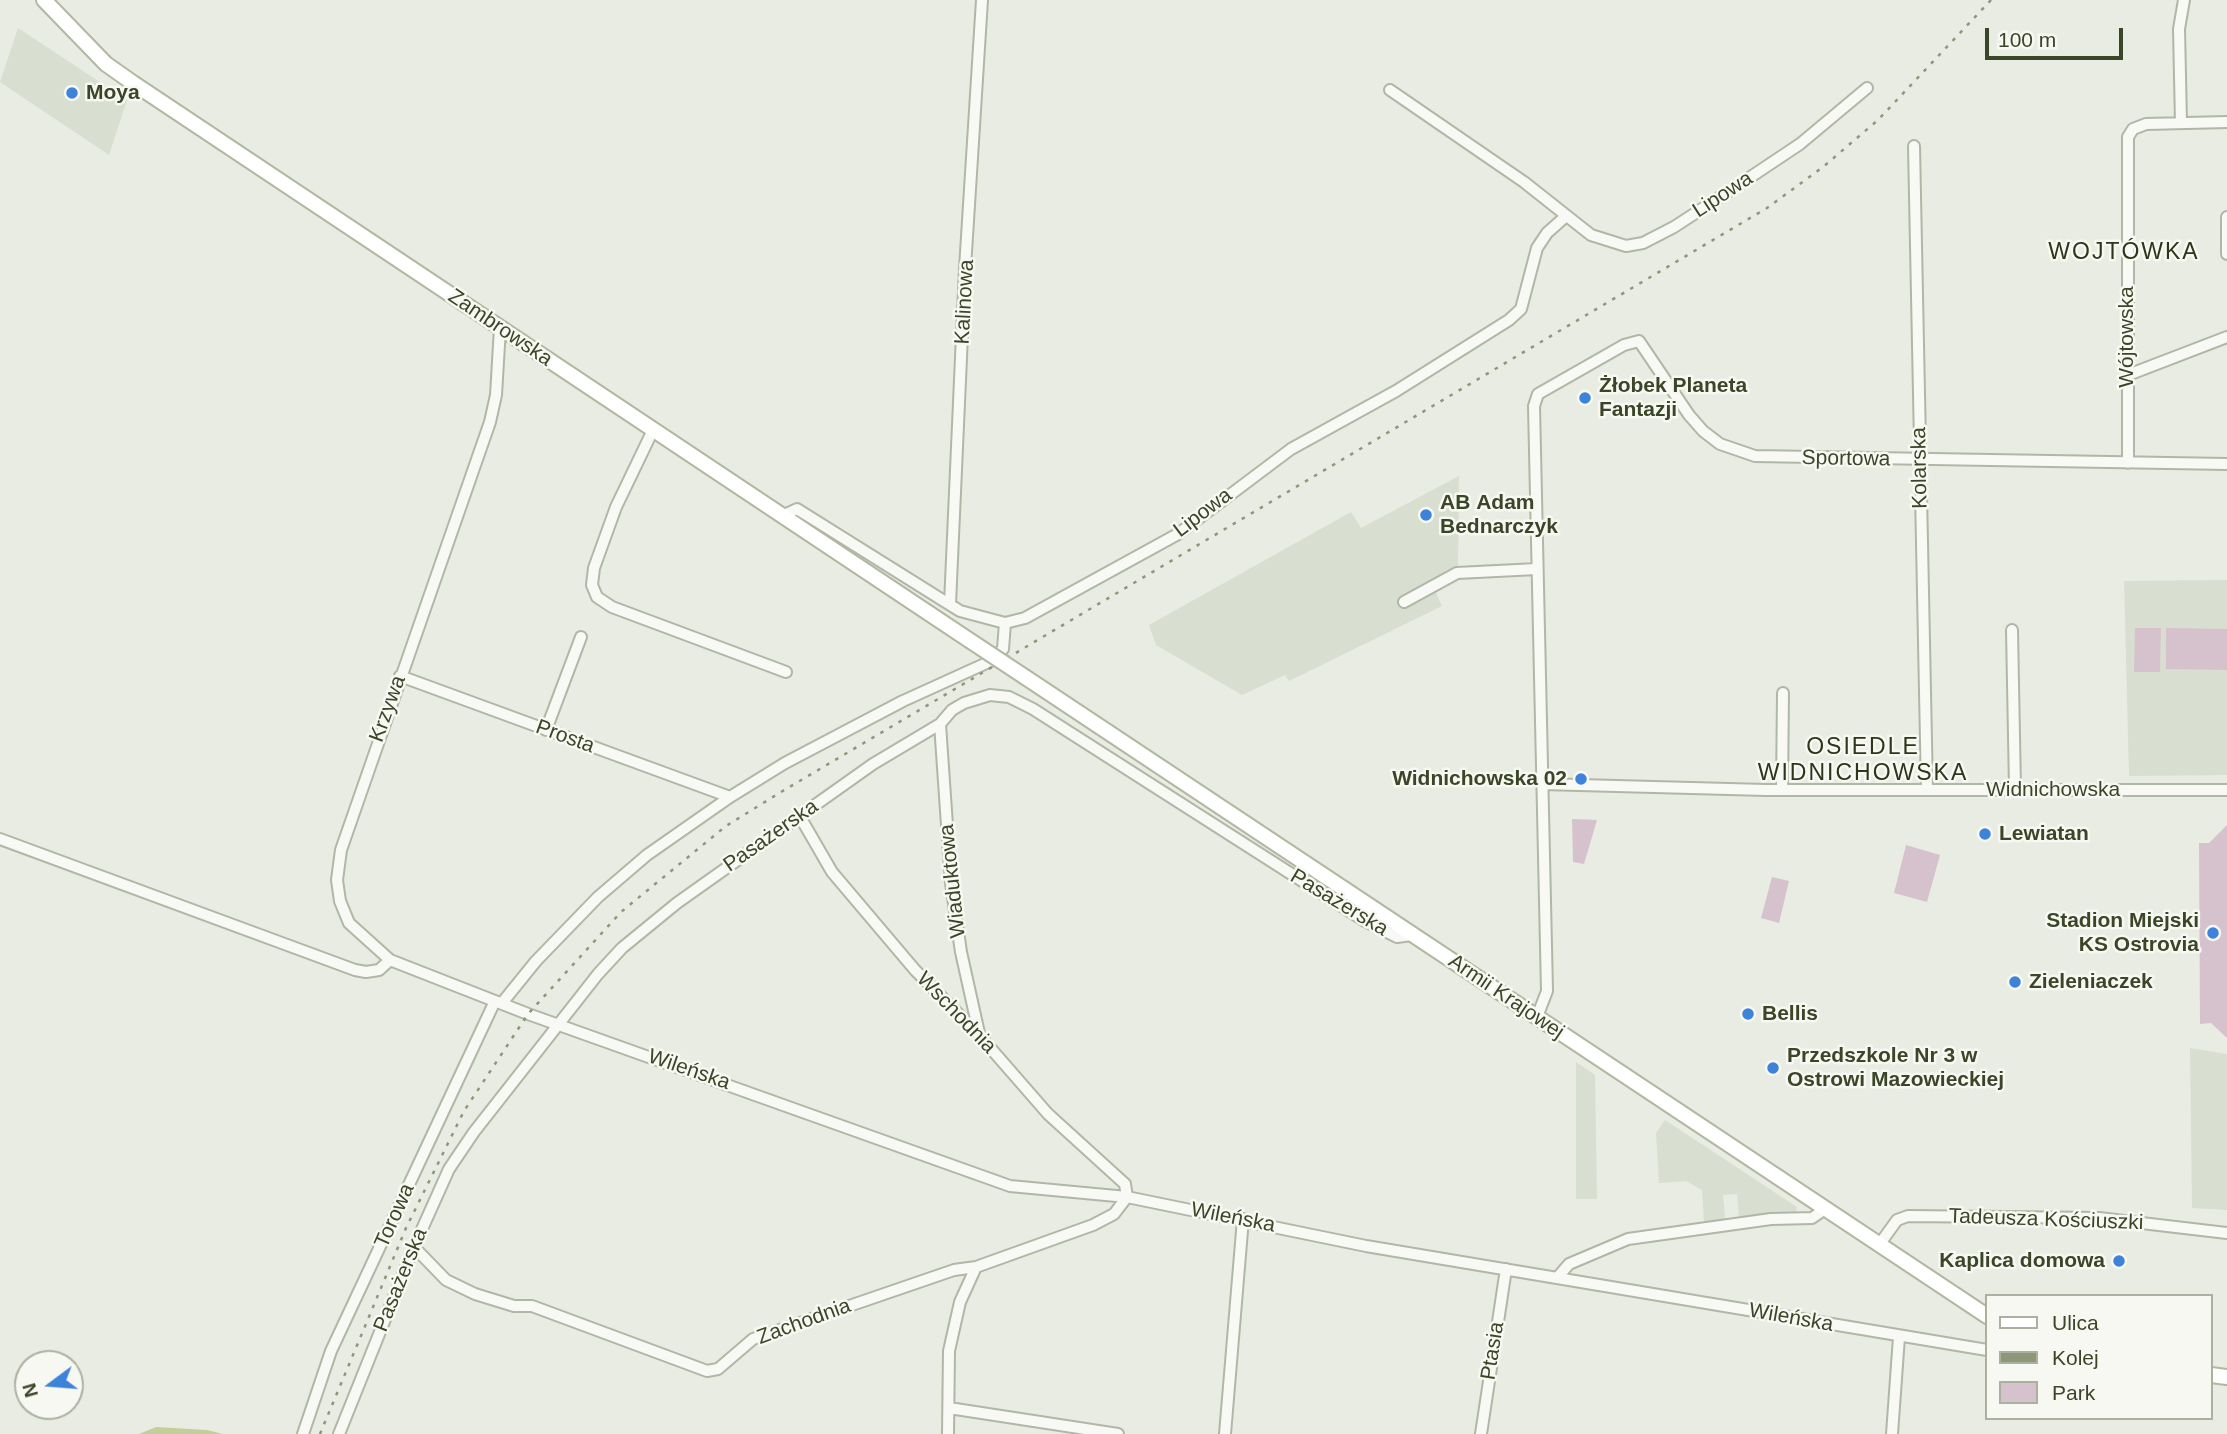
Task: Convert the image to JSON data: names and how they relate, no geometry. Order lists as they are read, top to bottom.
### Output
{
  "streets": {
    "main road": ["Zambrowska", "Armii Krajowej"],
    "street": [
      "Lipowa",
      "Kalinowa",
      "Wójtowska",
      "Sportowa",
      "Kolarska",
      "Krzywa",
      "Prosta",
      "Widnichowska",
      "Pasażerska",
      "Wiaduktowa",
      "Wschodnia",
      "Wileńska",
      "Torowa",
      "Tadeusza Kościuszki",
      "Zachodnia",
      "Ptasia"
    ]
  },
  "crossings": [
    ["Lipowa", "Torowa"],
    ["Zambrowska", "Krzywa"],
    ["Zambrowska", "Armii Krajowej"],
    ["Wójtowska", "Sportowa"],
    ["Sportowa", "Kolarska"],
    ["Kolarska", "Widnichowska"],
    ["Krzywa", "Prosta"],
    ["Krzywa", "Wileńska"],
    ["Krzywa", "Torowa"],
    ["Prosta", "Torowa"],
    ["Pasażerska", "Wiaduktowa"],
    ["Pasażerska", "Armii Krajowej"],
    ["Pasażerska", "Wschodnia"],
    ["Pasażerska", "Wileńska"],
    ["Pasażerska", "Zachodnia"],
    ["Wiaduktowa", "Wschodnia"],
    ["Armii Krajowej", "Tadeusza Kościuszki"],
    ["Wschodnia", "Wileńska"],
    ["Wschodnia", "Zachodnia"],
    ["Wileńska", "Torowa"],
    ["Wileńska", "Zachodnia"],
    ["Wileńska", "Ptasia"]
  ],
  "districts": ["WOJTÓWKA", "OSIEDLE WIDNICHOWSKA"],
  "places": [
    "Moya",
    "Żłobek Planeta Fantazji",
    "AB Adam Bednarczyk",
    "Widnichowska 02",
    "Lewiatan",
    "Stadion Miejski KS Ostrovia",
    "Zieleniaczek",
    "Bellis",
    "Przedszkole Nr 3 w Ostrowi Mazowieckiej",
    "Kaplica domowa"
  ],
  "legend": ["Ulica", "Kolej", "Park"],
  "scale_bar": "100 m",
  "north": "left"
}
